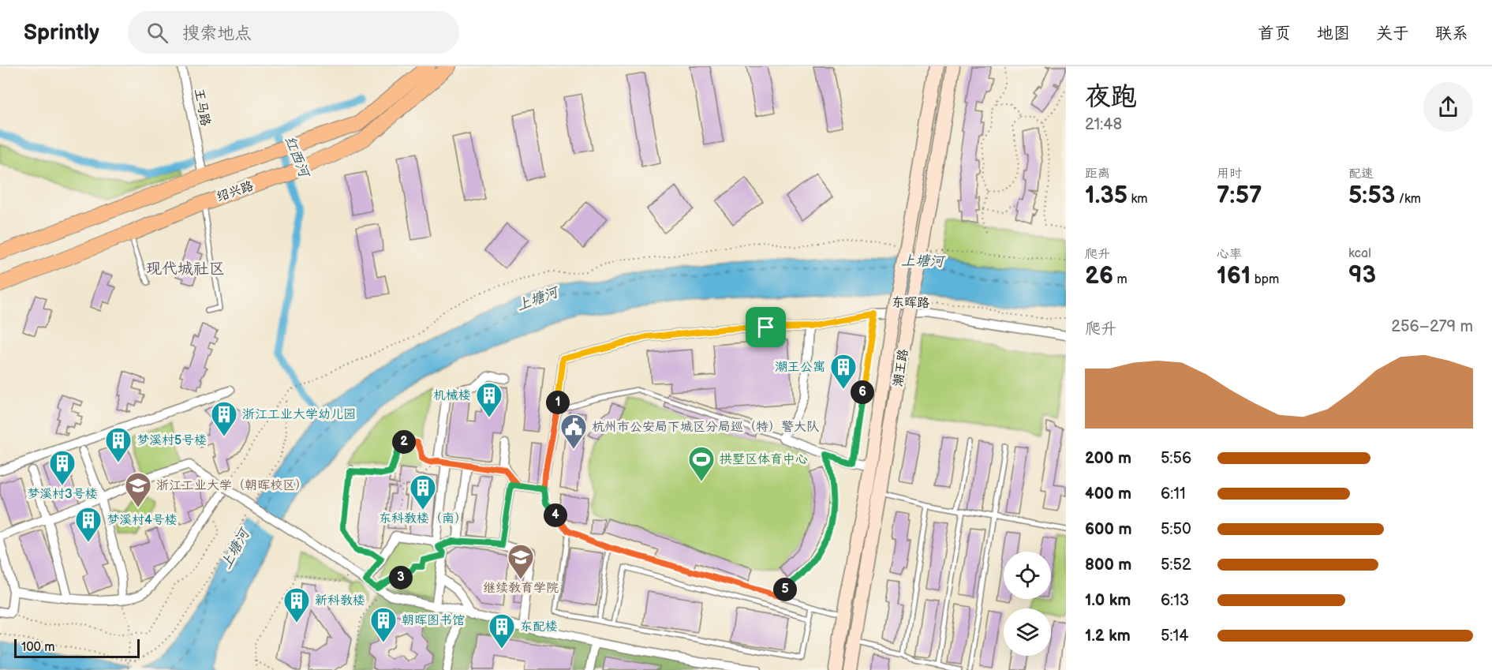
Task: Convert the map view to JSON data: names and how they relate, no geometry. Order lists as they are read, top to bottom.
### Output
{
  "streets": {
    "main road": ["绍兴路", "潮王路"],
    "street": ["王马路", "东晖路"]
  },
  "crossings": [
    ["王马路", "绍兴路"]
  ],
  "districts": ["现代城社区"],
  "water": ["红西河", "上塘河"],
  "places": {
    "building": [
      "潮王公寓",
      "机械楼",
      "浙江工业大学幼儿园",
      "梦溪村5号楼",
      "梦溪村3号楼",
      "东科教楼（南）",
      "梦溪村4号楼",
      "新科教楼",
      "朝晖图书馆",
      "东配楼"
    ],
    "public building": ["杭州市公安局下城区分局巡（特）警大队"],
    "sports": ["拱墅区体育中心"],
    "school or university": ["浙江工业大学（朝晖校区）", "继续教育学院"]
  },
  "scale_bar": "100 m",
  "page": {
    "header": "Sprintly",
    "search": "搜索地点",
    "nav": [
      "首页",
      "地图",
      "关于",
      "联系"
    ],
    "heading": ["夜跑", "21:48"],
    "stats": [
      ["距离", "1.35 km"],
      ["用时", "7:57"],
      ["配速", "5:53 /km"],
      ["爬升", "26 m"],
      ["心率", "161 bpm"],
      ["kcal", "93"]
    ],
    "chart": ["爬升", "256–279 m"],
    "pins": [
      "6",
      "1",
      "2",
      "4",
      "3",
      "5"
    ],
    "list": [
      {
        "name": "200 m",
        "note": "5:56"
      },
      {
        "name": "400 m",
        "note": "6:11"
      },
      {
        "name": "600 m",
        "note": "5:50"
      },
      {
        "name": "800 m",
        "note": "5:52"
      },
      {
        "name": "1.0 km",
        "note": "6:13"
      },
      {
        "name": "1.2 km",
        "note": "5:14"
      }
    ],
    "scale": "100 m"
  }
}
